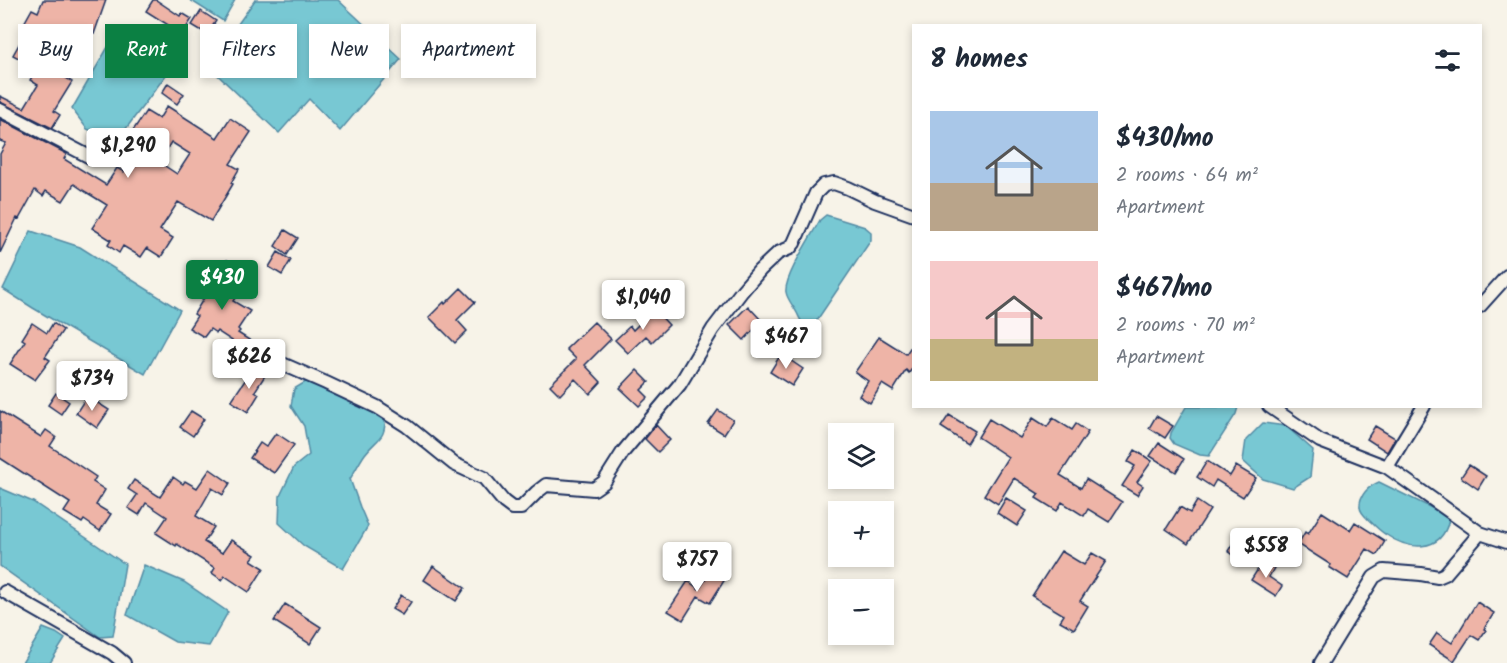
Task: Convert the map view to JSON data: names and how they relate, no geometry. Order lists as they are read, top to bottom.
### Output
{
  "page": {
    "chip": [
      "Buy",
      "Rent",
      "Filters",
      "New",
      "Apartment"
    ],
    "heading": "8 homes",
    "list": [
      {
        "name": "$430/mo",
        "note": "2 rooms · 64 m² · Apartment"
      },
      {
        "name": "$467/mo",
        "note": "2 rooms · 70 m² · Apartment"
      }
    ],
    "price": [
      "$1,290",
      "$430",
      "$1,040",
      "$467",
      "$626",
      "$734",
      "$558",
      "$757"
    ],
    "map_buttons": ["+", "−"]
  }
}
